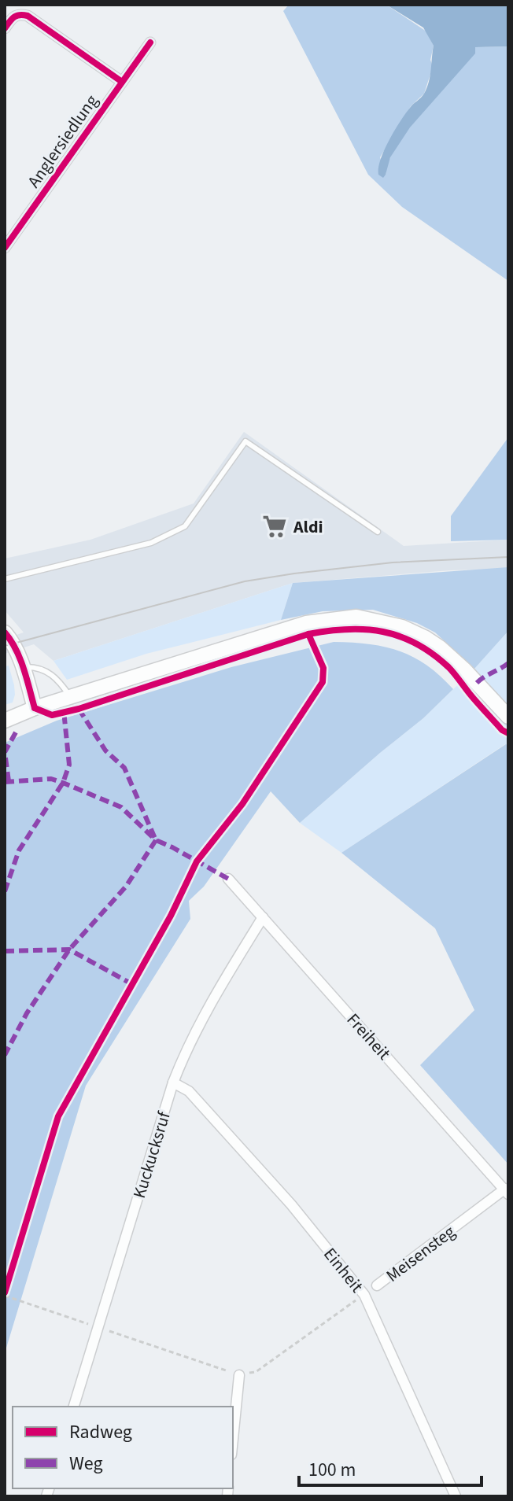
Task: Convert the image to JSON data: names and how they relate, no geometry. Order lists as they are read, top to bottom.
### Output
{
  "streets": {
    "street": [
      "Anglersiedlung",
      "Freiheit",
      "Kuckucksruf",
      "Meisensteg",
      "Einheit"
    ]
  },
  "crossings": [
    ["Freiheit", "Kuckucksruf"],
    ["Freiheit", "Meisensteg"],
    ["Kuckucksruf", "Einheit"]
  ],
  "places": {
    "supermarket": ["Aldi"]
  },
  "legend": ["Radweg", "Weg"],
  "scale_bar": "100 m"
}
